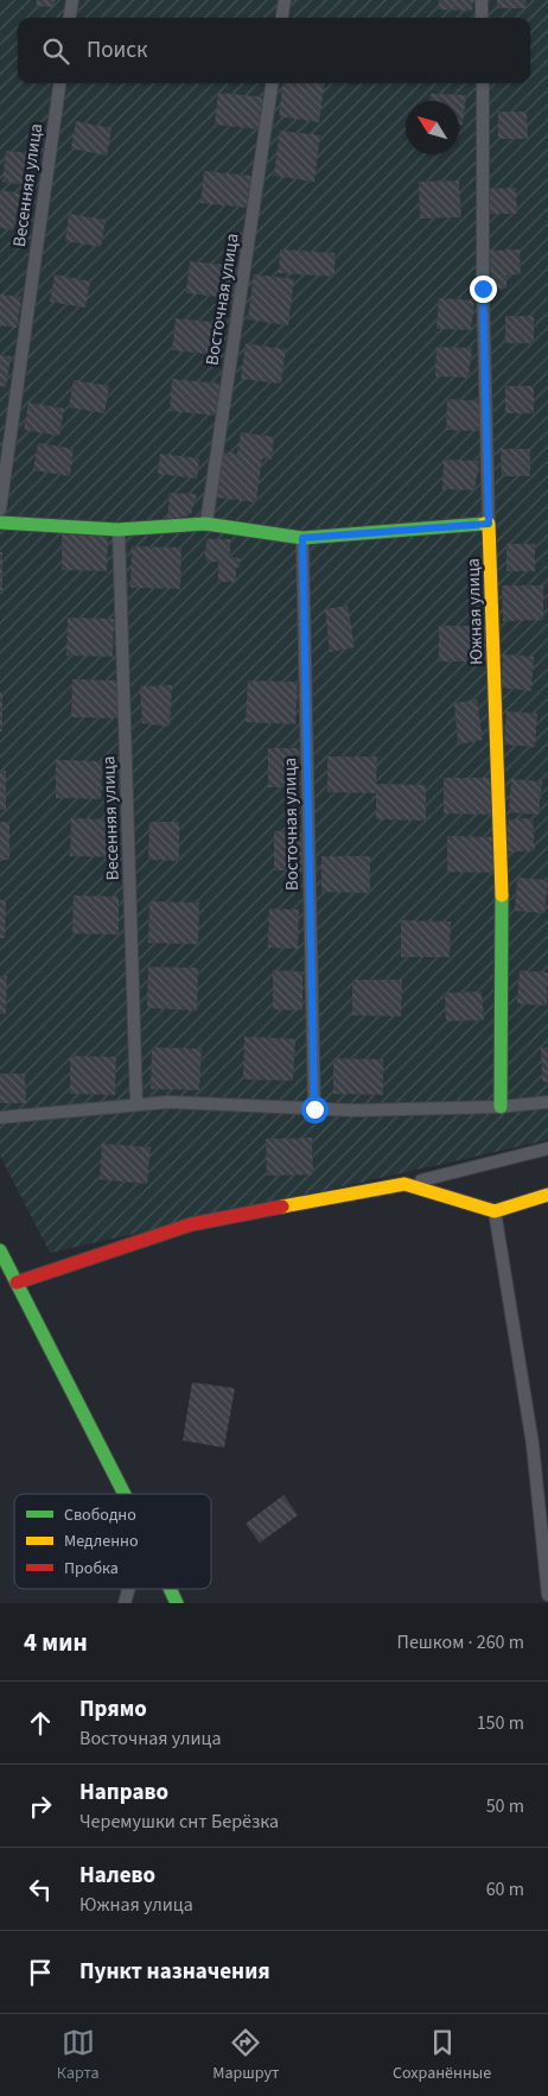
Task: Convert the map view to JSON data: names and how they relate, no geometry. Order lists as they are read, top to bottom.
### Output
{
  "streets": {
    "street": ["Южная улица"],
    "lane": ["Весенняя улица", "Восточная улица"]
  },
  "legend": ["Свободно", "Медленно", "Пробка"],
  "north": "top left",
  "page": {
    "search": "Поиск",
    "heading": ["4 мин", "Пешком · 260 m"],
    "list": [
      ["Прямо", "Восточная улица", "150 m"],
      ["Направо", "Черемушки снт Берёзка", "50 m"],
      ["Налево", "Южная улица", "60 m"],
      "Пункт назначения"
    ],
    "nav": ["Карта", "Маршрут", "Сохранённые"]
  }
}
